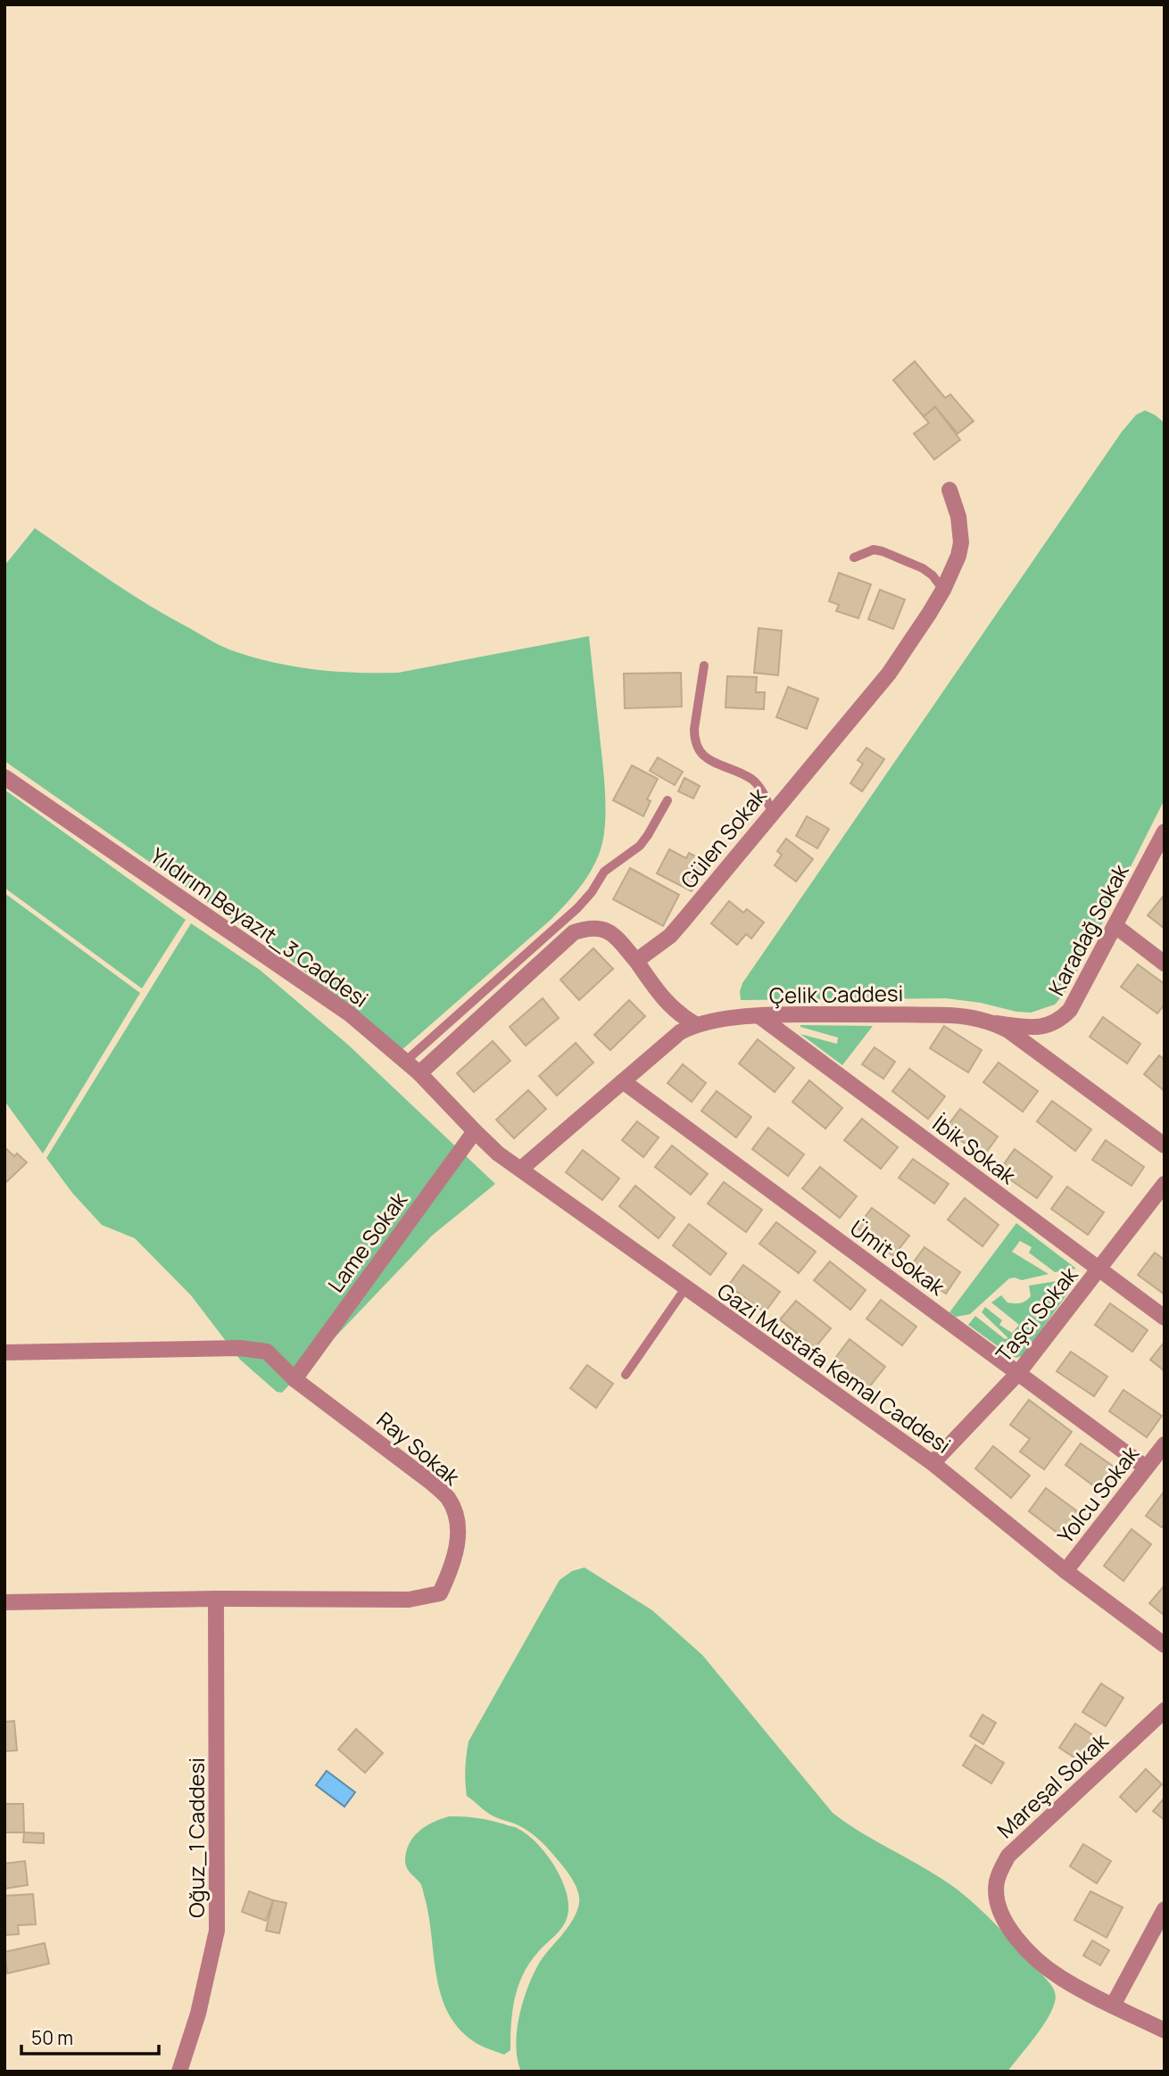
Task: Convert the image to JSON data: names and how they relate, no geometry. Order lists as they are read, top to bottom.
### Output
{
  "streets": {
    "street": [
      "Gülen Sokak",
      "Yıldırım Beyazıt_3 Caddesi",
      "Karadağ Sokak",
      "Çelik Caddesi",
      "İbik Sokak",
      "Lame Sokak",
      "Ümit Sokak",
      "Taşcı Sokak",
      "Gazi Mustafa Kemal Caddesi",
      "Ray Sokak",
      "Yolcu Sokak",
      "Mareşal Sokak",
      "Oğuz_1 Caddesi"
    ]
  },
  "crossings": [
    ["Yıldırım Beyazıt_3 Caddesi", "Lame Sokak"],
    ["Yıldırım Beyazıt_3 Caddesi", "Gazi Mustafa Kemal Caddesi"],
    ["Karadağ Sokak", "Çelik Caddesi"],
    ["Çelik Caddesi", "İbik Sokak"],
    ["Çelik Caddesi", "Ümit Sokak"],
    ["Çelik Caddesi", "Gazi Mustafa Kemal Caddesi"],
    ["İbik Sokak", "Taşcı Sokak"],
    ["Lame Sokak", "Gazi Mustafa Kemal Caddesi"],
    ["Lame Sokak", "Ray Sokak"],
    ["Ümit Sokak", "Taşcı Sokak"],
    ["Ümit Sokak", "Yolcu Sokak"],
    ["Taşcı Sokak", "Gazi Mustafa Kemal Caddesi"],
    ["Gazi Mustafa Kemal Caddesi", "Yolcu Sokak"],
    ["Ray Sokak", "Oğuz_1 Caddesi"]
  ],
  "scale_bar": "50 m"
}
